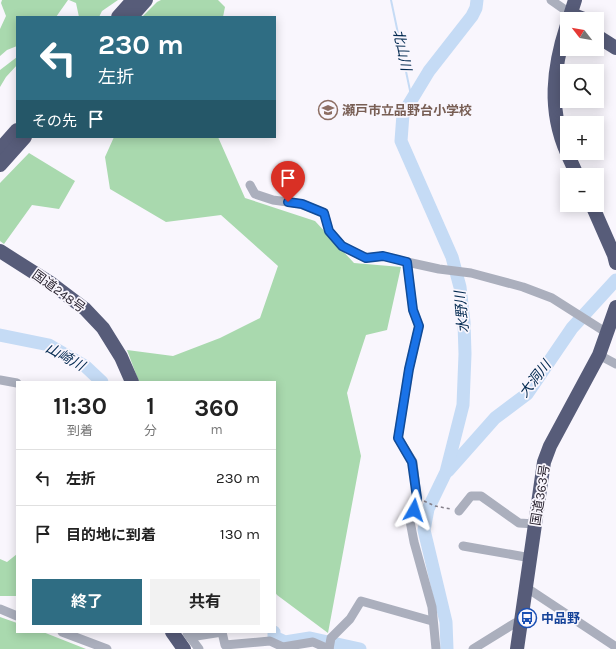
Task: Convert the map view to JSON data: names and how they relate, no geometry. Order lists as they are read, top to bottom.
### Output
{
  "streets": {
    "highway": ["国道248号", "国道363号"]
  },
  "water": [
    "北山川",
    "水野川",
    "山崎川",
    "大洞川"
  ],
  "places": {
    "school or university": ["瀬戸市立品野台小学校"],
    "bus stop": ["中品野"]
  },
  "north": "top left",
  "page": {
    "map_buttons": ["+", "−"],
    "turn": ["230 m", "左折"],
    "then": "その先",
    "eta": [
      "11:30",
      "到着",
      "1",
      "分",
      "360",
      "m"
    ],
    "list": [
      {
        "name": "左折",
        "value": "230 m"
      },
      {
        "name": "目的地に到着",
        "value": "130 m"
      }
    ],
    "buttons": ["終了", "共有"]
  }
}
